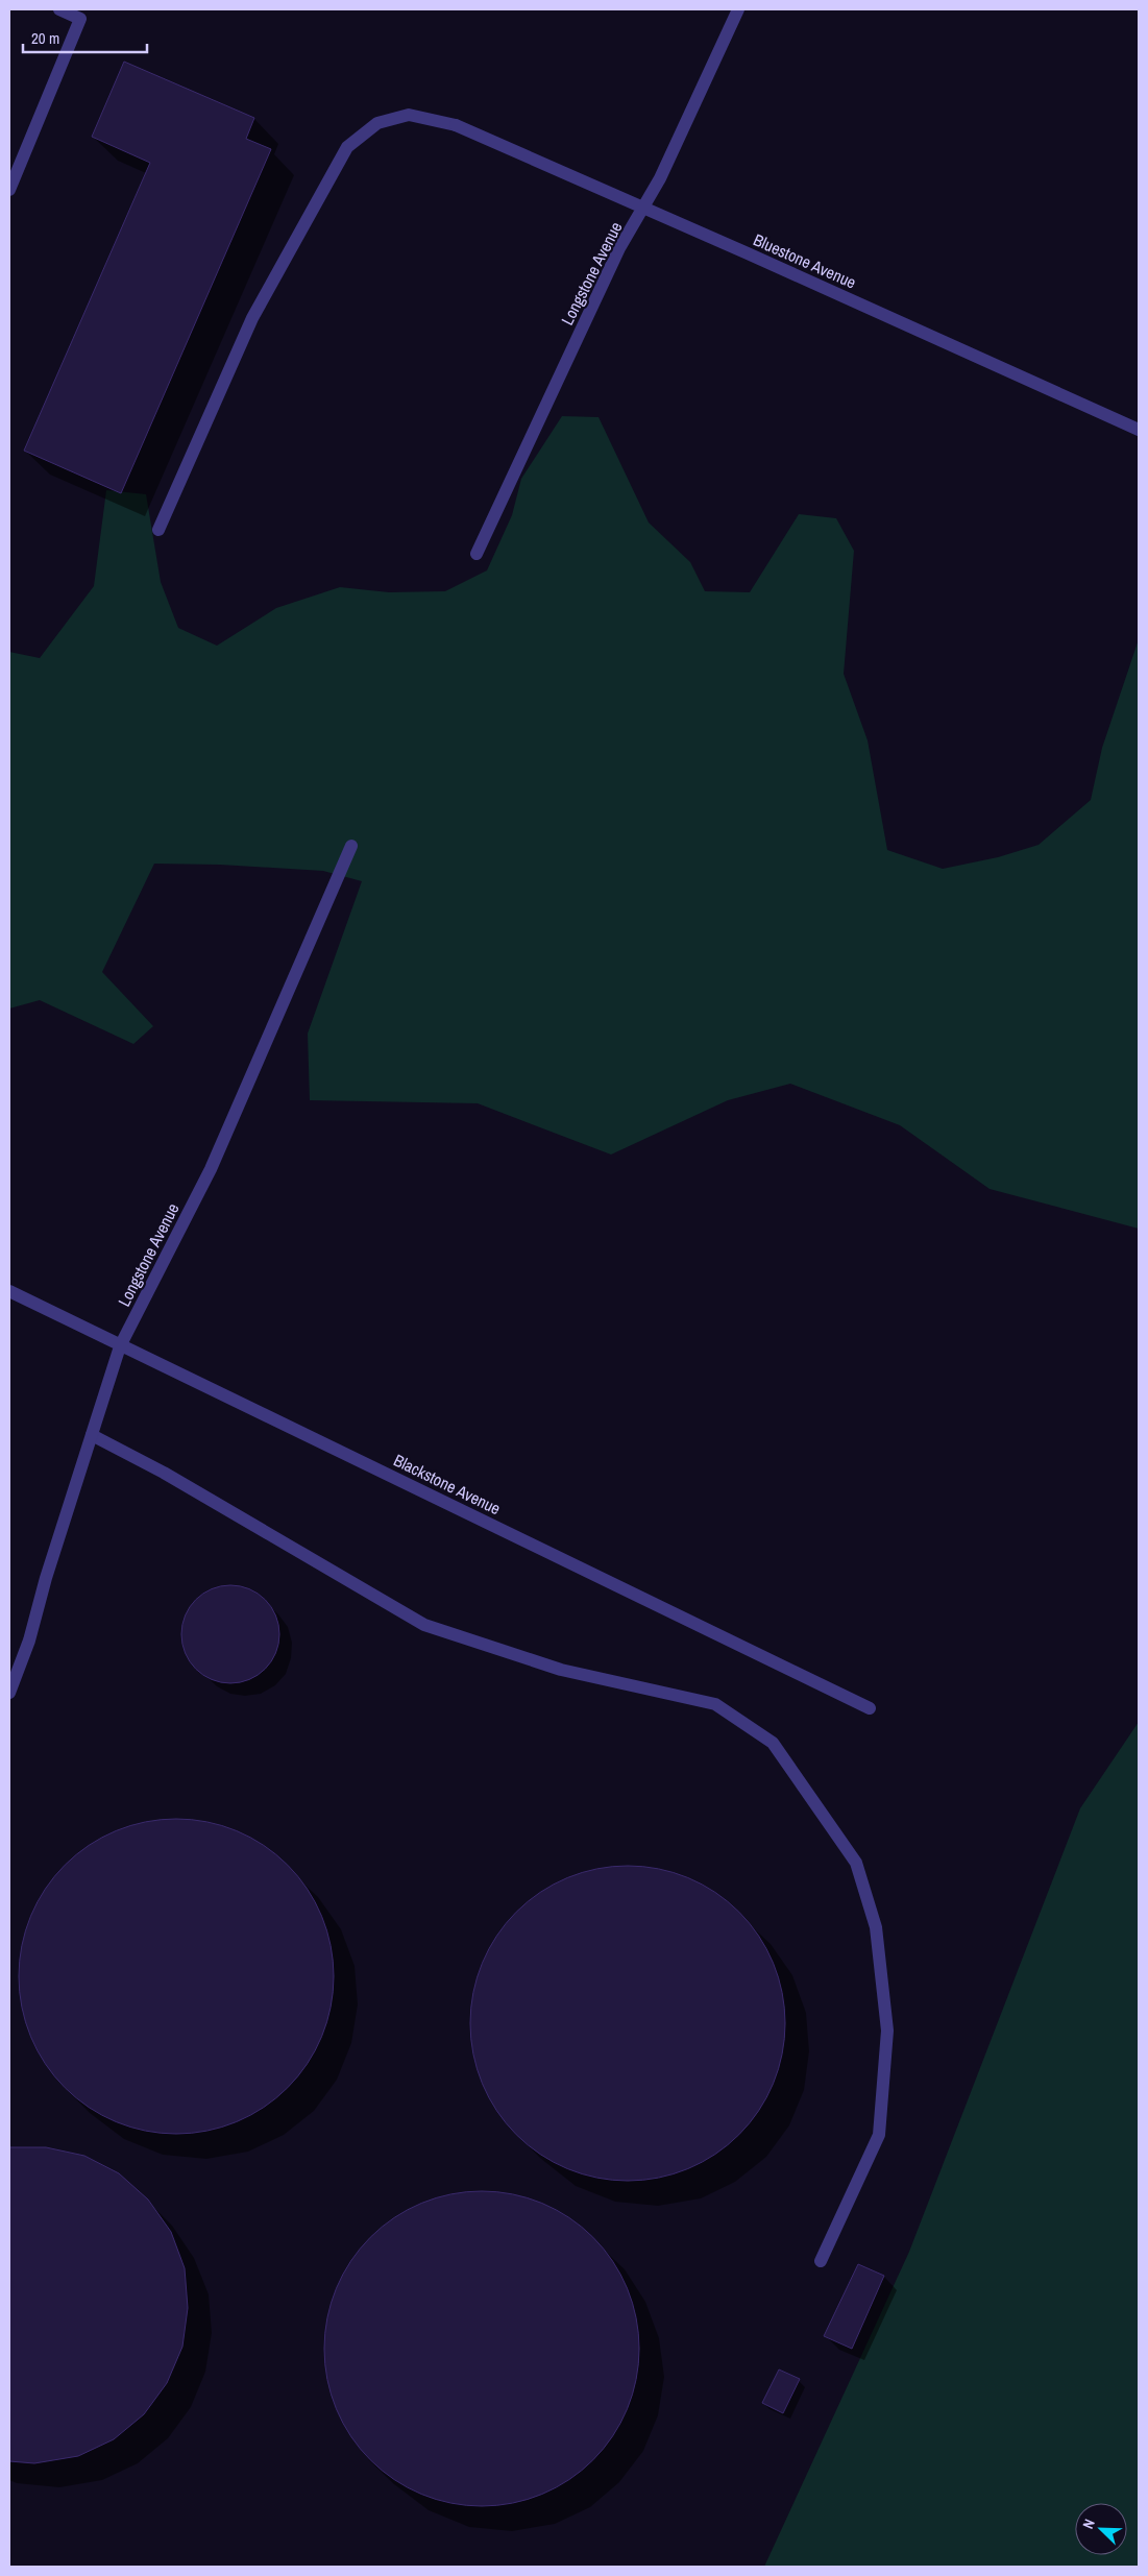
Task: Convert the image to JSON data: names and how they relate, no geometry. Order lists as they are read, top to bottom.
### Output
{
  "streets": {
    "street": ["Bluestone Avenue", "Longstone Avenue", "Blackstone Avenue"]
  },
  "crossings": [
    ["Bluestone Avenue", "Longstone Avenue"],
    ["Longstone Avenue", "Blackstone Avenue"]
  ],
  "scale_bar": "20 m",
  "north": "top left"
}
